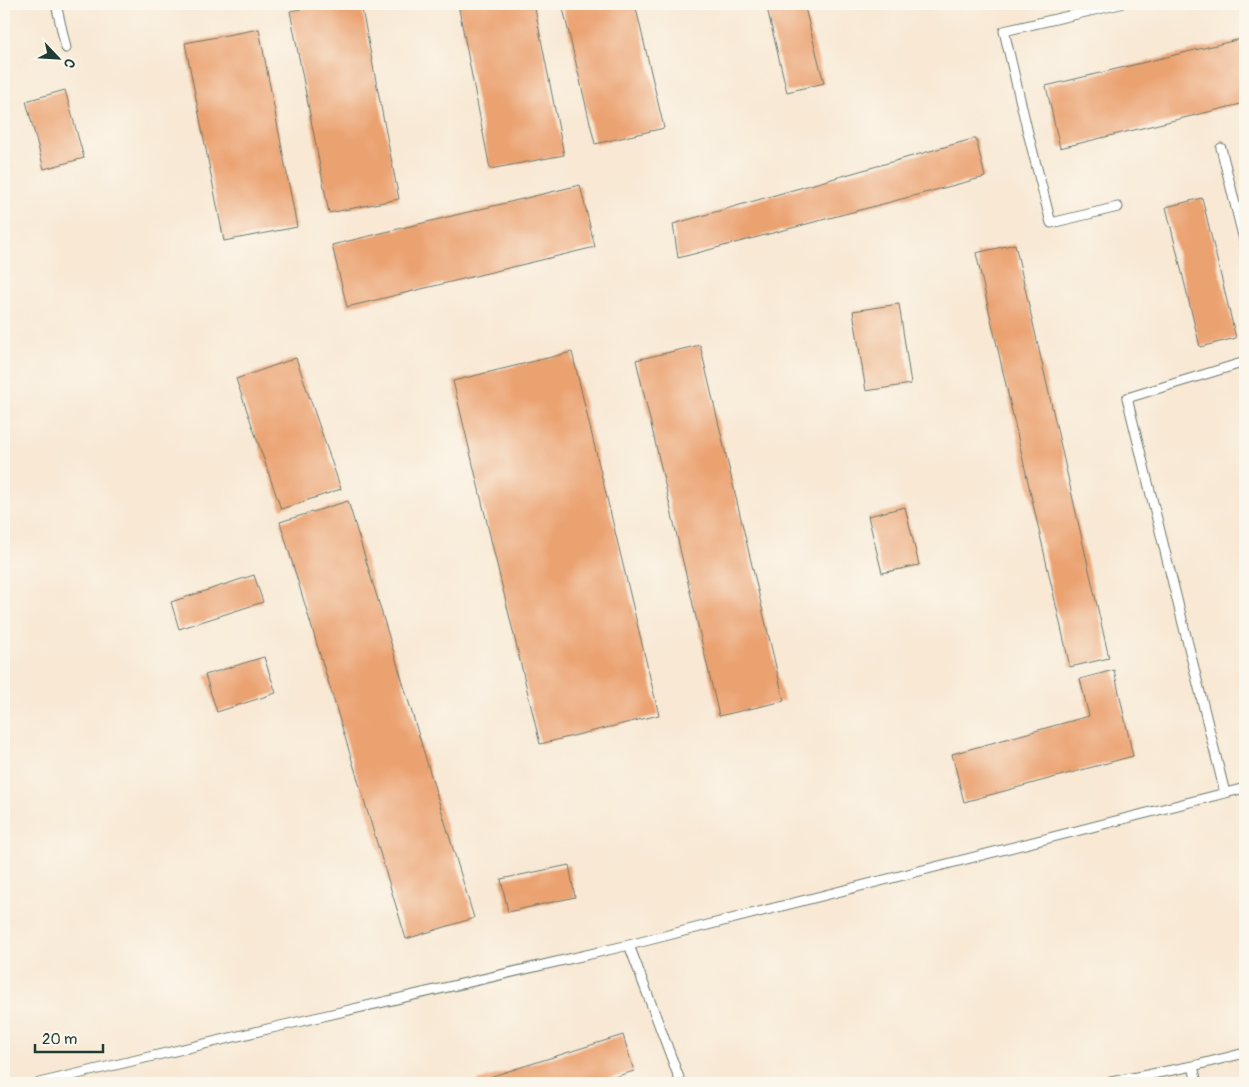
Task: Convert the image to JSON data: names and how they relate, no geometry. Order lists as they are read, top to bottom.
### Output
{
  "scale_bar": "20 m",
  "north": "bottom right"
}
